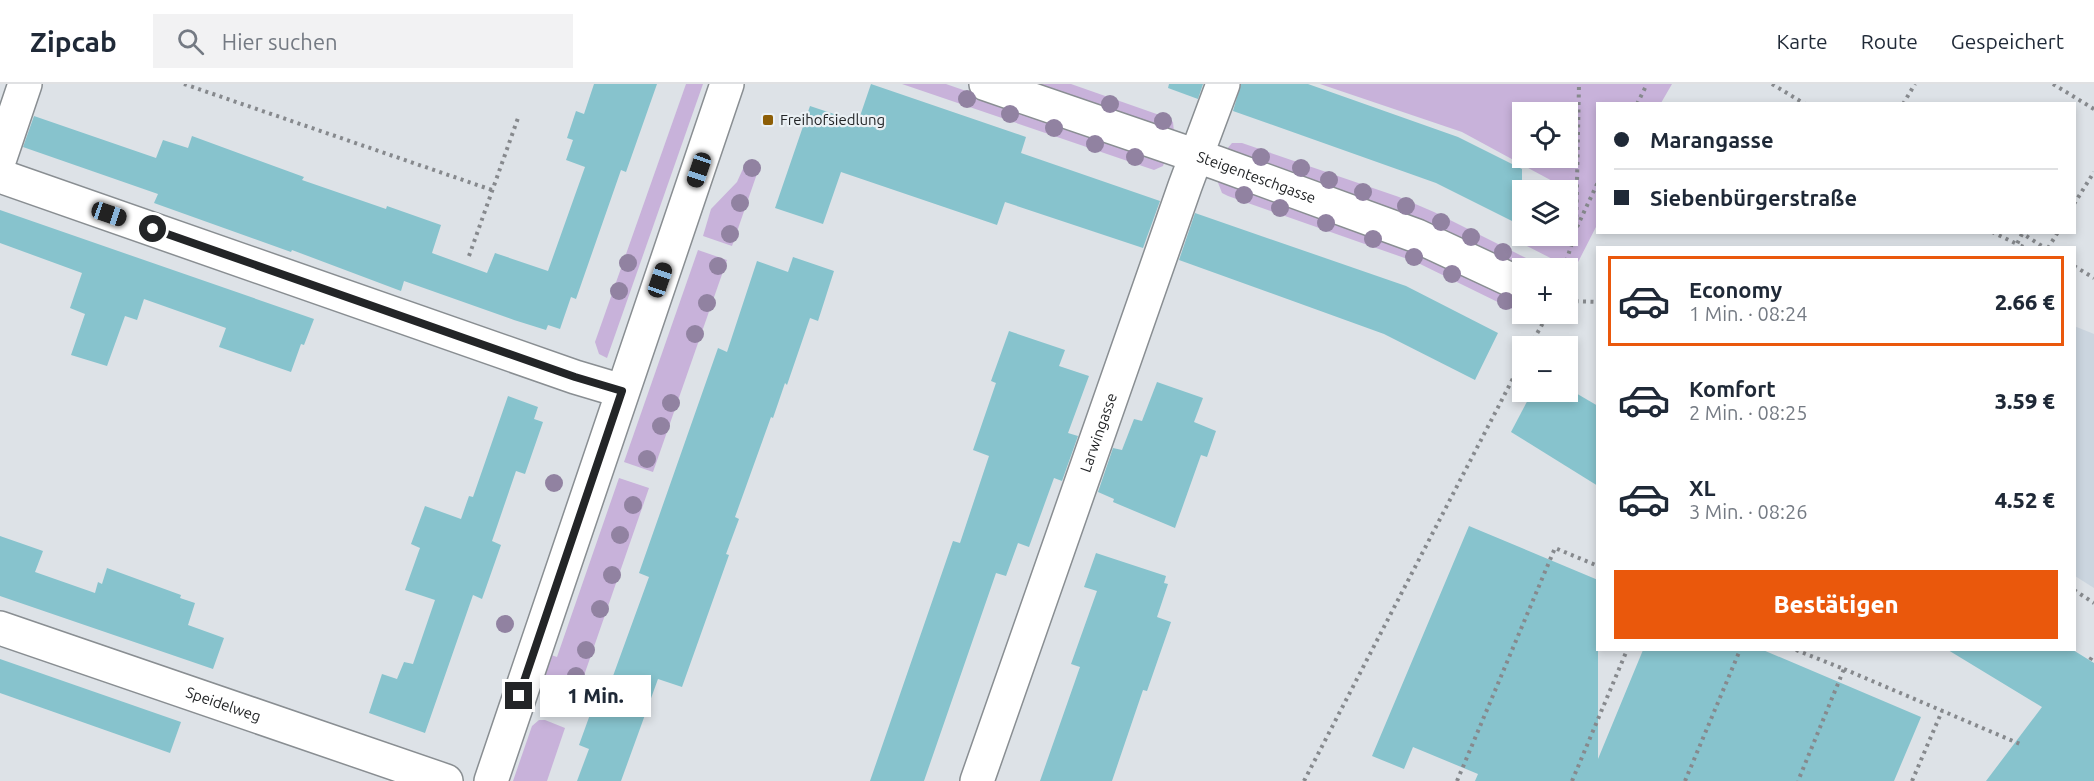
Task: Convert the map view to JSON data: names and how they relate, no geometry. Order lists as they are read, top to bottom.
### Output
{
  "streets": {
    "street": ["Steigenteschgasse", "Larwingasse", "Speidelweg"]
  },
  "crossings": [
    ["Steigenteschgasse", "Larwingasse"]
  ],
  "places": {
    "transit": ["Freihofsiedlung"]
  },
  "page": {
    "header": "Zipcab",
    "search": "Hier suchen",
    "nav": ["Karte", "Route", "Gespeichert"],
    "map_buttons": ["+", "−"],
    "banner": ["Marangasse", "Siebenbürgerstraße"],
    "list": [
      {
        "name": "Economy",
        "note": "1 Min. · 08:24",
        "value": "2.66 €"
      },
      {
        "name": "Komfort",
        "note": "2 Min. · 08:25",
        "value": "3.59 €"
      },
      {
        "name": "XL",
        "note": "3 Min. · 08:26",
        "value": "4.52 €"
      }
    ],
    "buttons": "Bestätigen",
    "bubble": "1 Min."
  }
}
